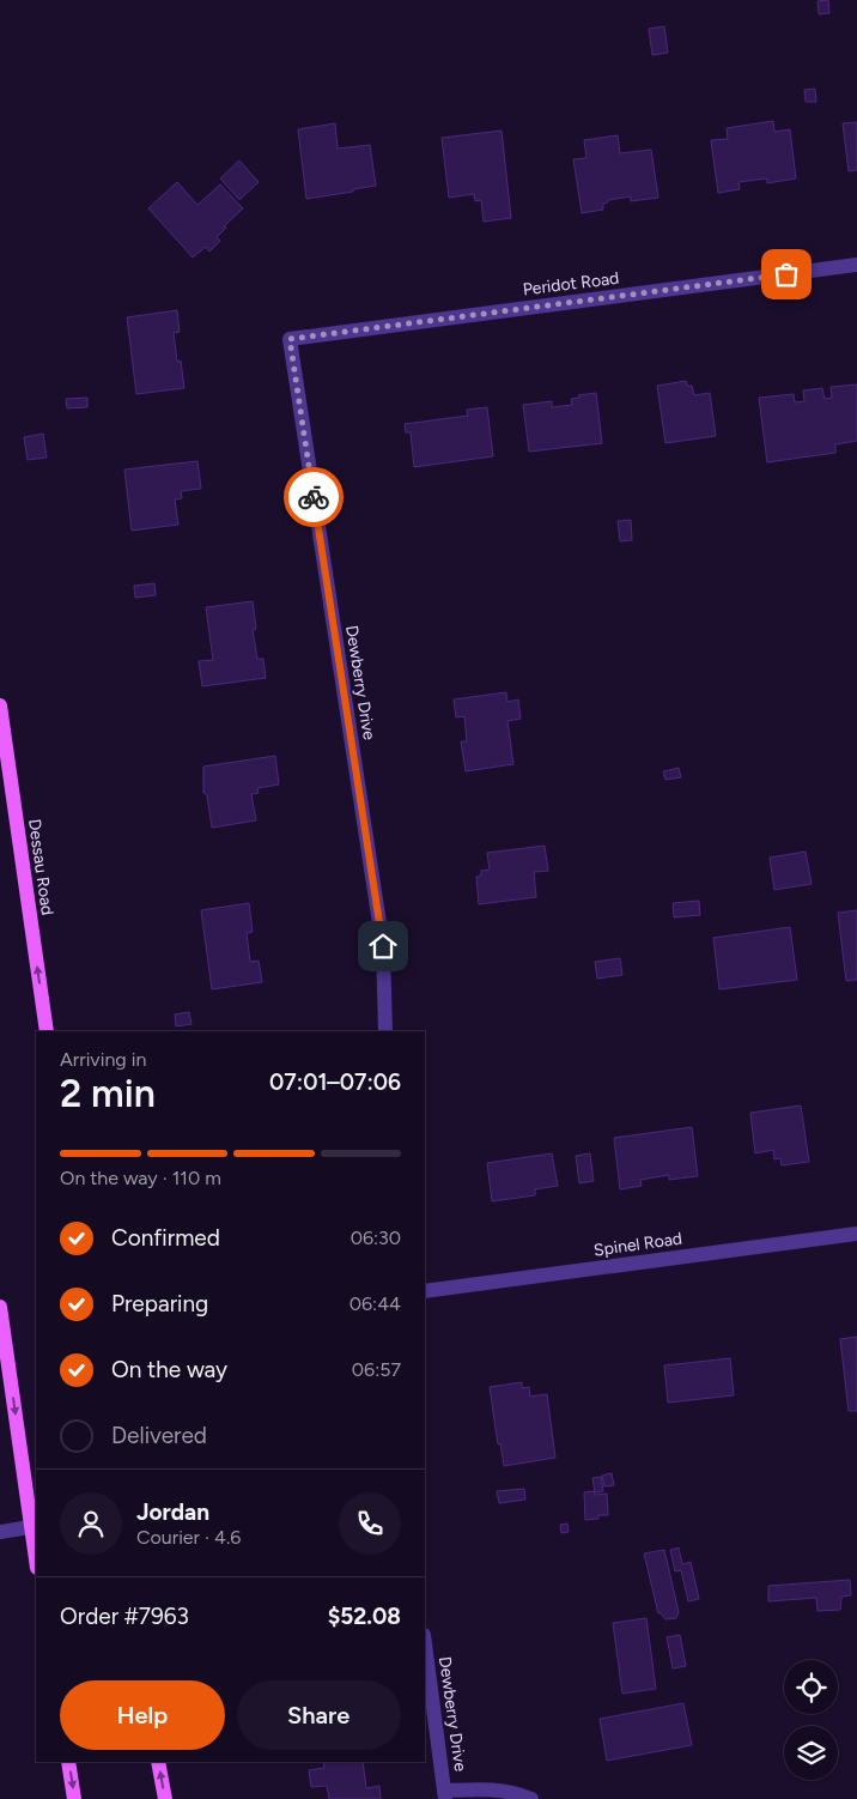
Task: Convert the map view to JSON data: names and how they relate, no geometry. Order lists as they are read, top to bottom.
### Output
{
  "streets": {
    "main road": ["Dessau Road"],
    "street": ["Peridot Road", "Dewberry Drive", "Spinel Road"]
  },
  "crossings": [
    ["Peridot Road", "Dewberry Drive"]
  ],
  "one_way": ["Dessau Road"],
  "page": {
    "heading": ["2 min", "Arriving in", "07:01–07:06"],
    "panel": [
      "Jordan",
      "Courier · 4.6",
      "Order #7963",
      "$52.08"
    ],
    "bar": "On the way · 110 m",
    "list": [
      ["Confirmed", "06:30"],
      ["Preparing", "06:44"],
      ["On the way", "06:57"],
      "Delivered"
    ],
    "buttons": ["Help", "Share"]
  }
}
